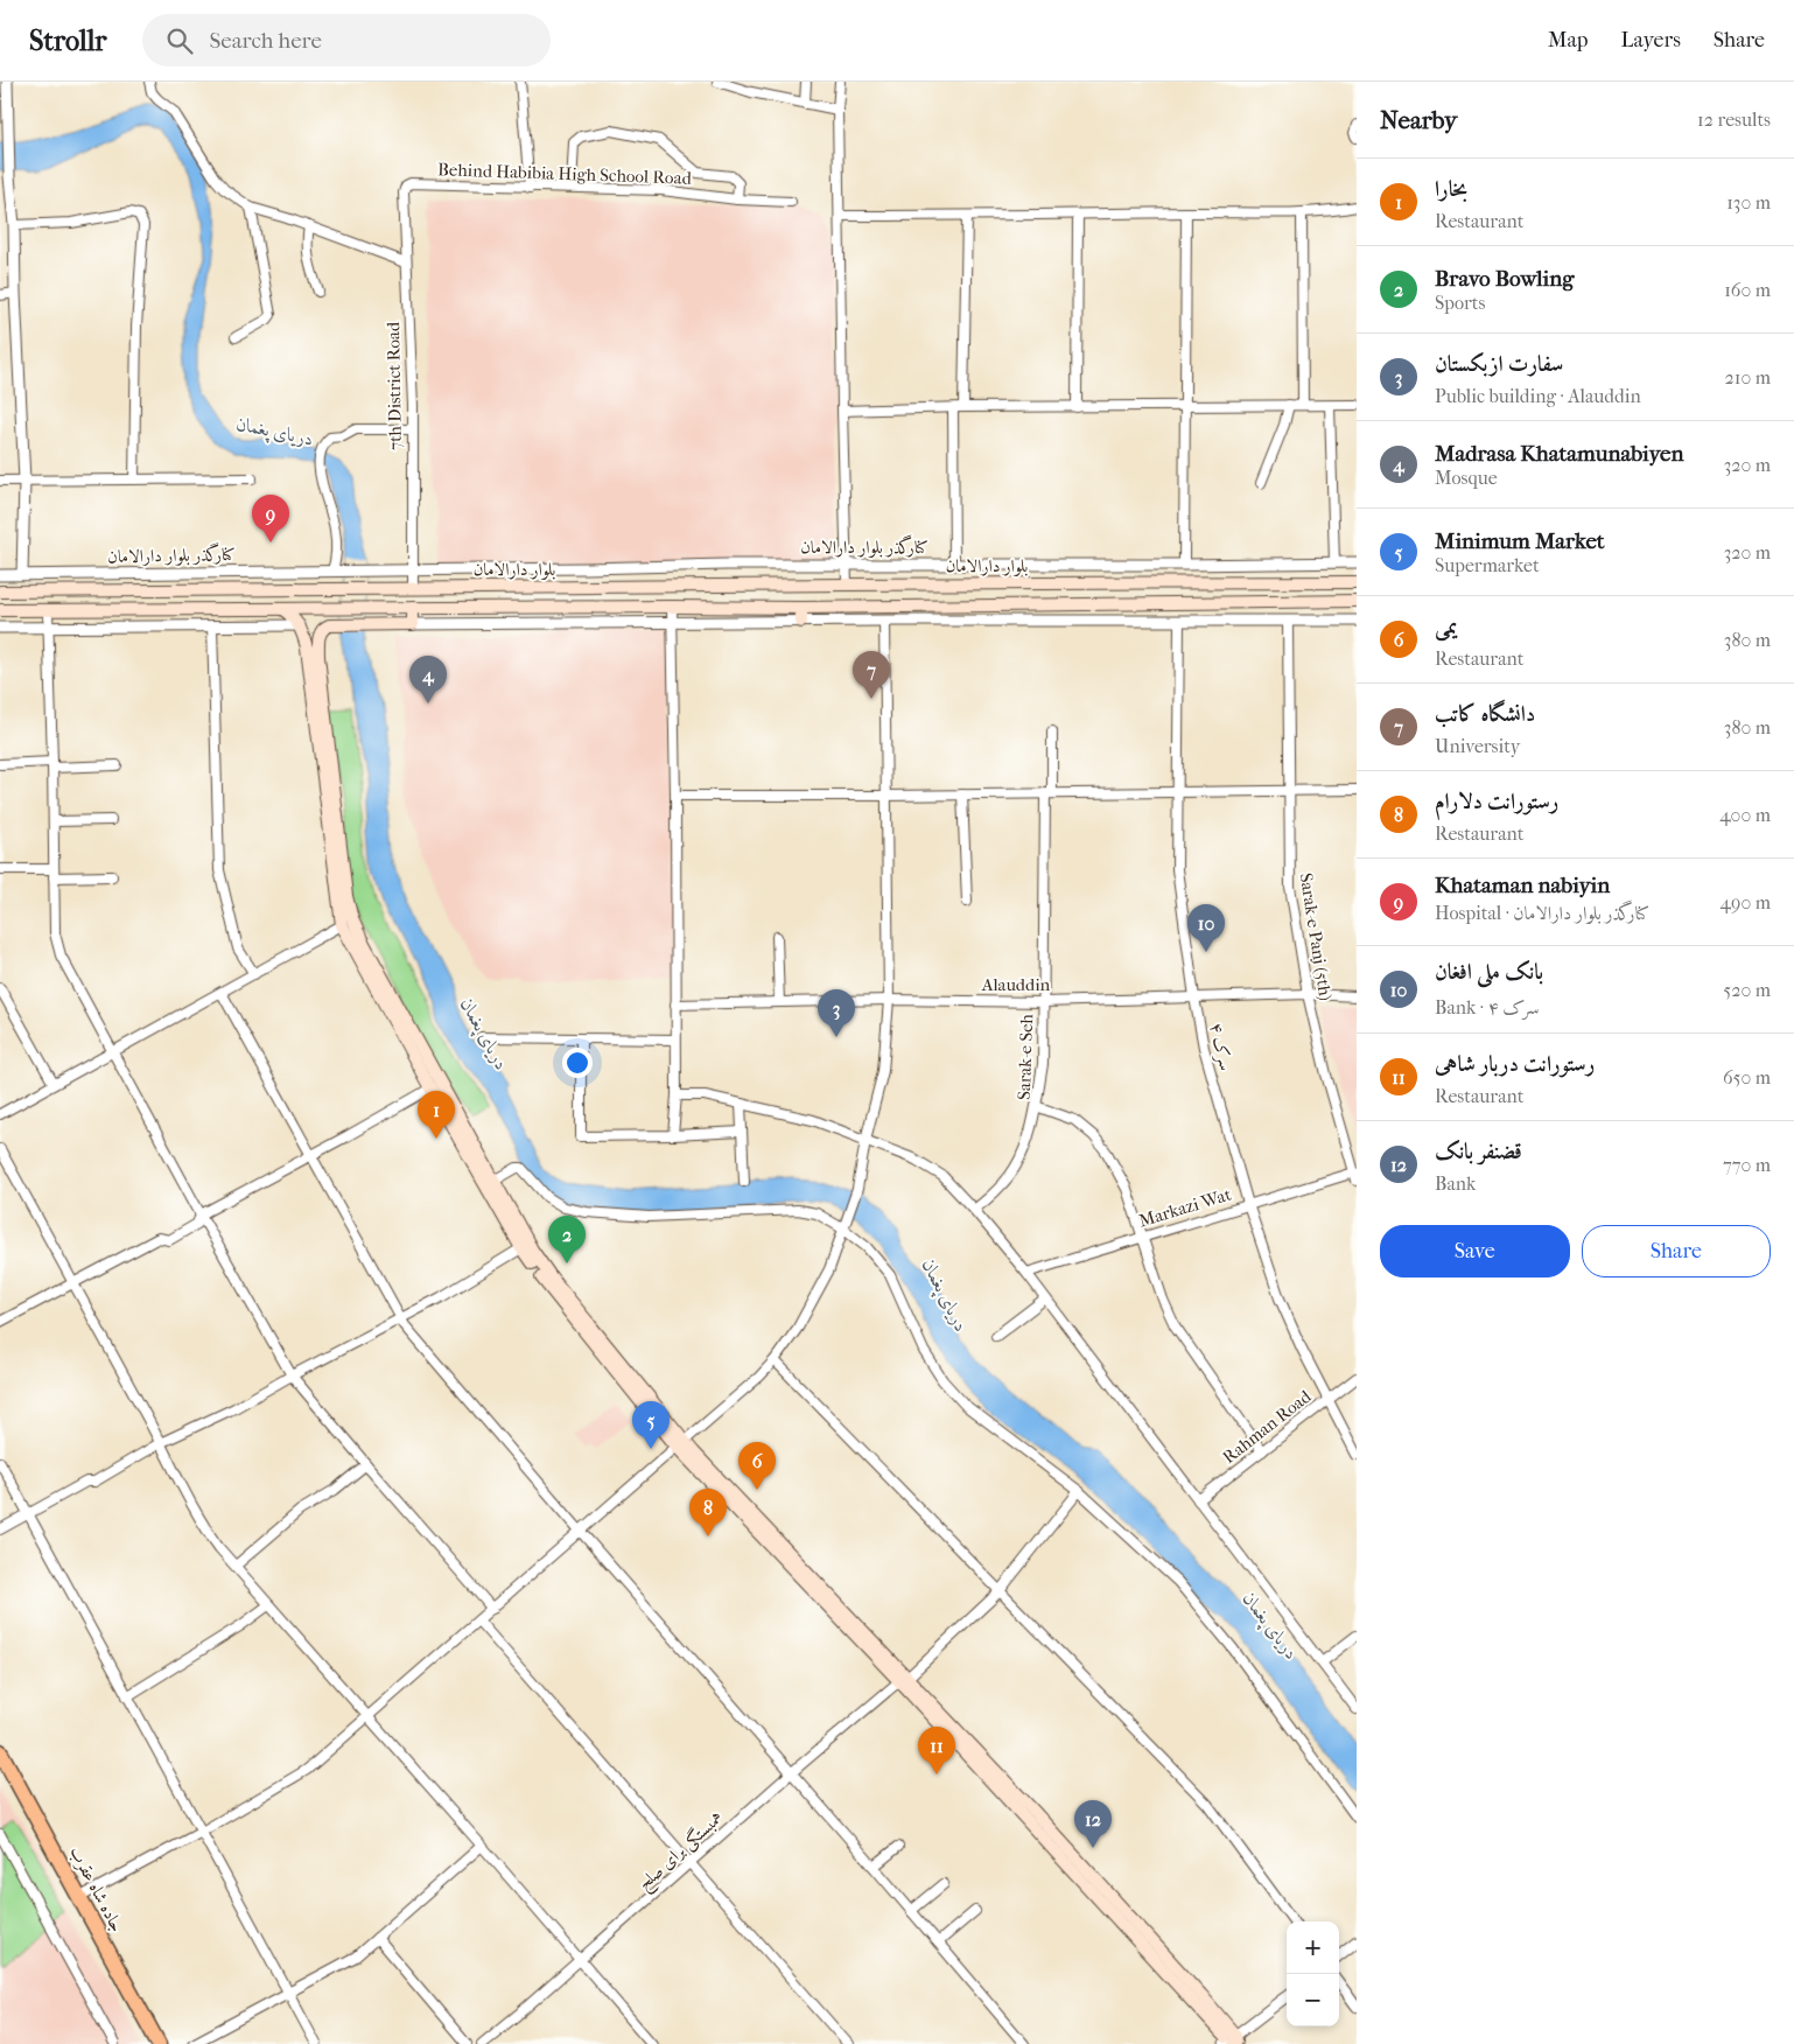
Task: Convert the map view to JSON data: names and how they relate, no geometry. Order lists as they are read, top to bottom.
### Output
{
  "streets": {
    "highway": ["جاده شاه عقرب"],
    "main road": ["بلوار دارالامان"],
    "street": [
      "Behind Habibia High School Road",
      "7th District Road",
      "کنارگذر بلوار دارالامان",
      "Sarak-e Panj (5th)",
      "Alauddin",
      "سرک ۴",
      "Sarak-e Seh",
      "Markazi Wat",
      "Rahman Road",
      "همبستگی برای صلح"
    ]
  },
  "crossings": [
    ["Behind Habibia High School Road", "7th District Road"],
    ["7th District Road", "کنارگذر بلوار دارالامان"],
    ["7th District Road", "بلوار دارالامان"],
    ["Sarak-e Panj (5th)", "Alauddin"],
    ["Sarak-e Panj (5th)", "Markazi Wat"],
    ["Alauddin", "سرک ۴"],
    ["Alauddin", "Sarak-e Seh"],
    ["سرک ۴", "Markazi Wat"],
    ["سرک ۴", "Rahman Road"],
    ["Sarak-e Seh", "Markazi Wat"],
    ["Sarak-e Seh", "Rahman Road"]
  ],
  "water": ["دریای پغمان"],
  "page": {
    "header": "Strollr",
    "search": "Search here",
    "nav": ["Map", "Layers", "Share"],
    "heading": ["Nearby", "12 results"],
    "list": [
      {
        "mark": "1",
        "name": "بخارا",
        "note": "Restaurant",
        "value": "130 m"
      },
      {
        "mark": "2",
        "name": "Bravo Bowling",
        "note": "Sports",
        "value": "160 m"
      },
      {
        "mark": "3",
        "name": "سفارت ازبکستان",
        "note": "Public building · Alauddin",
        "value": "210 m"
      },
      {
        "mark": "4",
        "name": "Madrasa Khatamunabiyen",
        "note": "Mosque",
        "value": "320 m"
      },
      {
        "mark": "5",
        "name": "Minimum Market",
        "note": "Supermarket",
        "value": "320 m"
      },
      {
        "mark": "6",
        "name": "یمی",
        "note": "Restaurant",
        "value": "380 m"
      },
      {
        "mark": "7",
        "name": "دانشگاه کاتب",
        "note": "University",
        "value": "380 m"
      },
      {
        "mark": "8",
        "name": "رستورانت دلارام",
        "note": "Restaurant",
        "value": "400 m"
      },
      {
        "mark": "9",
        "name": "Khataman nabiyin",
        "note": "Hospital · کنارگذر بلوار دارالامان",
        "value": "490 m"
      },
      {
        "mark": "10",
        "name": "بانک ملی افغان",
        "note": "Bank · سرک ۴",
        "value": "520 m"
      },
      {
        "mark": "11",
        "name": "رستورانت دربار شاهی",
        "note": "Restaurant",
        "value": "650 m"
      },
      {
        "mark": "12",
        "name": "قضنفر بانک",
        "note": "Bank",
        "value": "770 m"
      }
    ],
    "pins": [
      "9",
      "7",
      "4",
      "10",
      "3",
      "1",
      "2",
      "5",
      "6",
      "8",
      "11",
      "12"
    ],
    "buttons": ["Save", "Share"],
    "map_buttons": ["+", "−"]
  }
}
